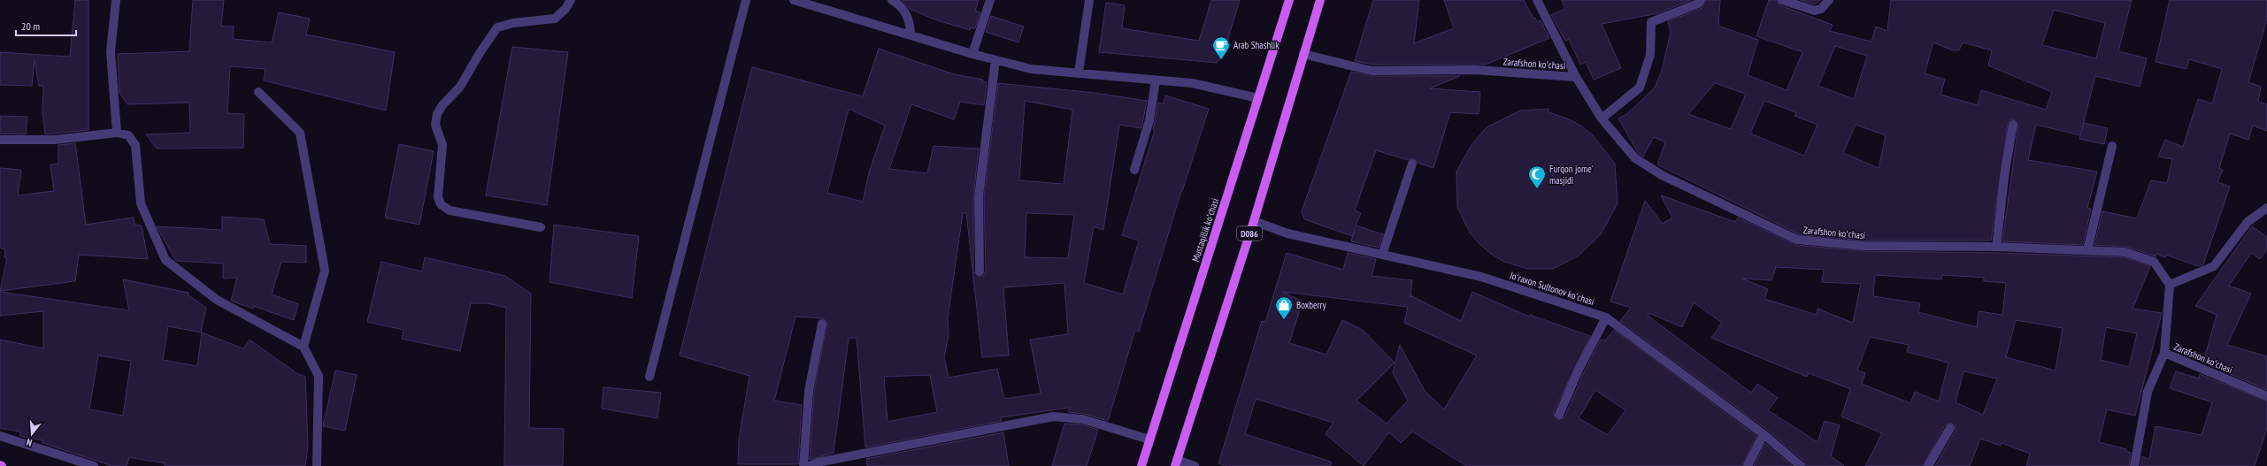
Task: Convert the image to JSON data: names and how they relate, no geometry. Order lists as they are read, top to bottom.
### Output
{
  "streets": {
    "main road": ["Mustaqillik koʻchasi", "D086"],
    "street": ["Zarafshon koʻchasi", "Joʻraxon Sultonov koʻchasi"]
  },
  "crossings": [
    ["Zarafshon koʻchasi", "D086"],
    ["D086", "Joʻraxon Sultonov koʻchasi"]
  ],
  "places": {
    "cafe": ["Arab Shashlik"],
    "mosque": ["Furqon jome' masjidi"],
    "shop": ["Boxberry"]
  },
  "scale_bar": "20 m",
  "north": "bottom"
}
